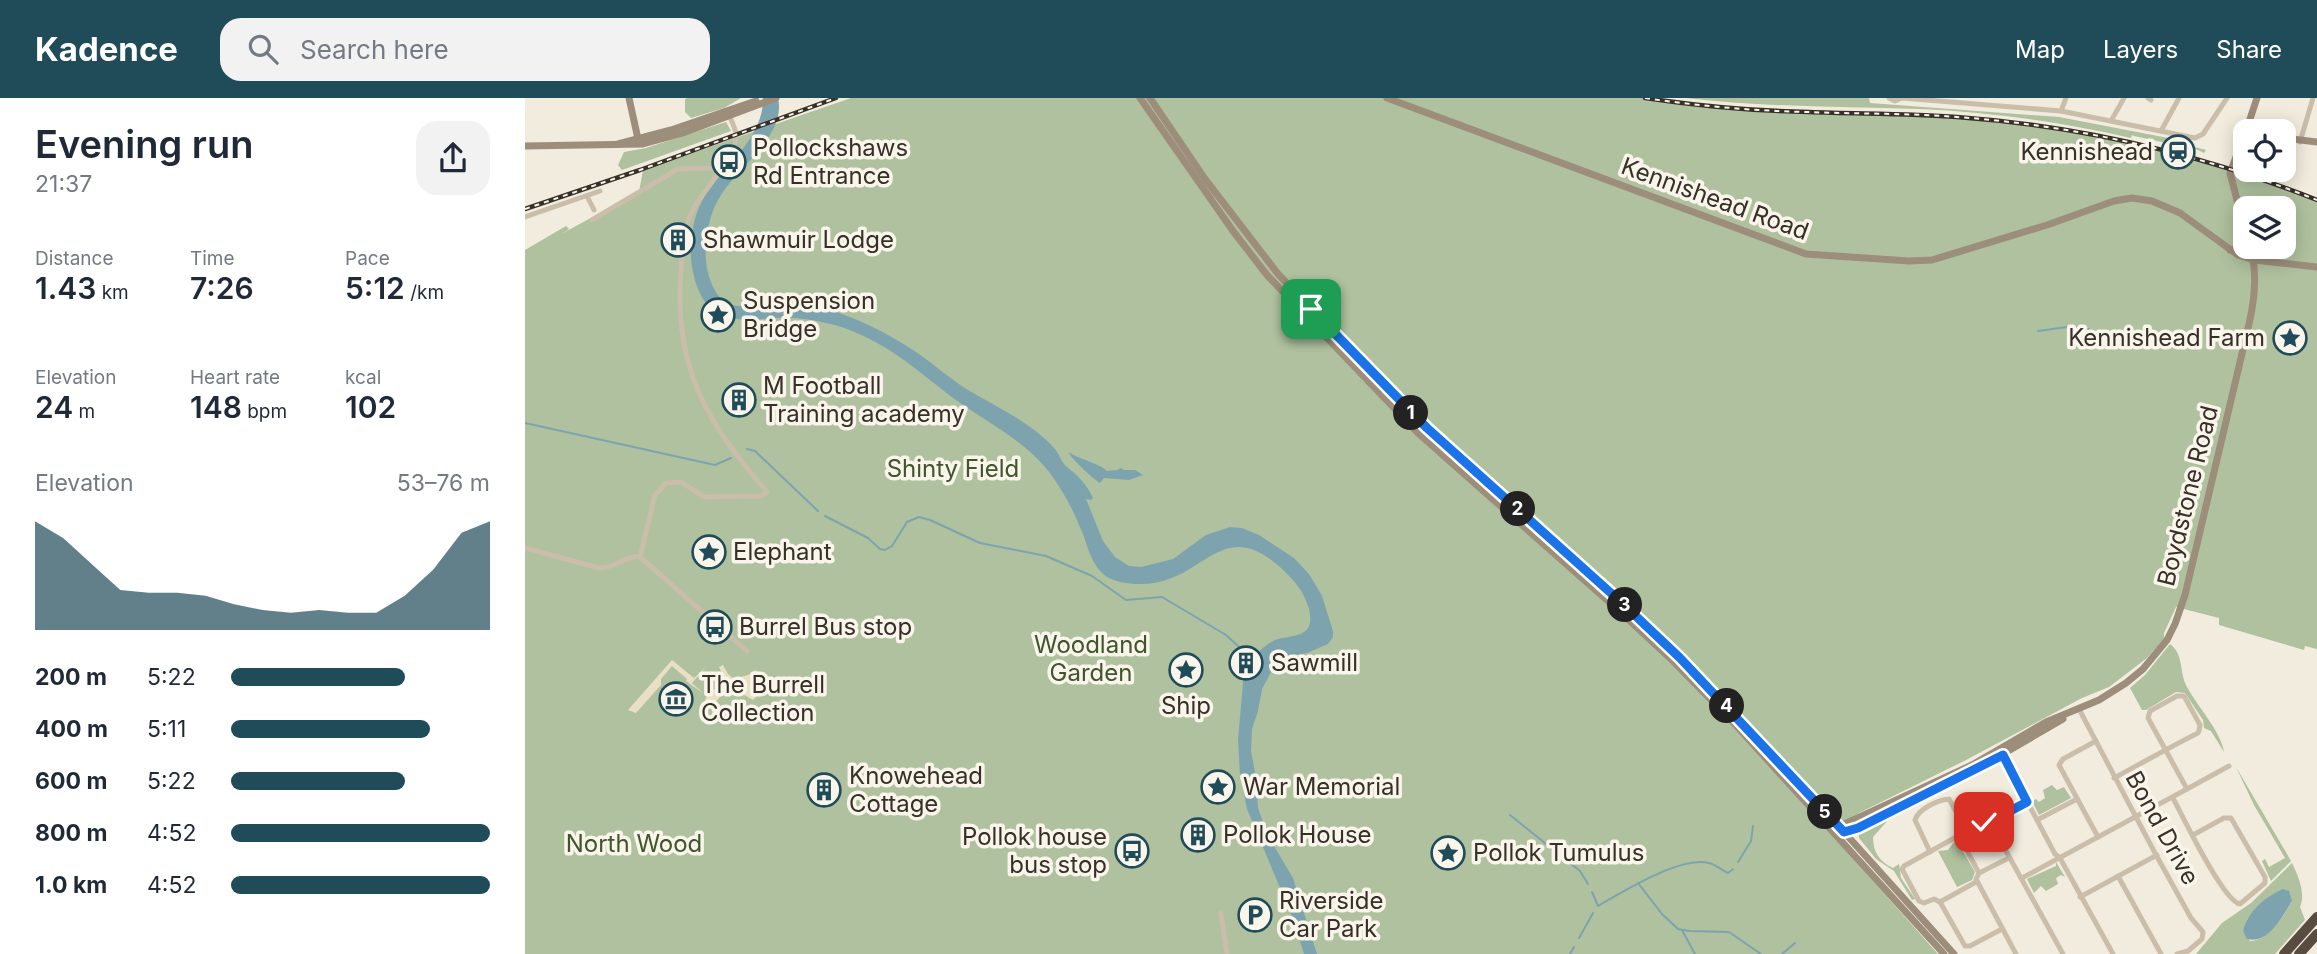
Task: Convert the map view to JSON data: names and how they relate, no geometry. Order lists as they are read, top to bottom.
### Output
{
  "streets": {
    "street": ["Kennishead Road", "Boydstone Road", "Bond Drive"]
  },
  "crossings": [
    ["Kennishead Road", "Boydstone Road"],
    ["Boydstone Road", "Bond Drive"]
  ],
  "parks": ["Shinty Field", "Woodland Garden", "North Wood"],
  "places": {
    "station": ["Kennishead"],
    "bus stop": ["Pollockshaws Rd Entrance", "Burrel Bus stop", "Pollok house bus stop"],
    "building": [
      "Shawmuir Lodge",
      "M Football Training academy",
      "Sawmill",
      "Knowehead Cottage",
      "Pollok House"
    ],
    "place": [
      "Suspension Bridge",
      "Kennishead Farm",
      "Elephant",
      "Ship",
      "War Memorial",
      "Pollok Tumulus"
    ],
    "museum": ["The Burrell Collection"],
    "parking": ["Riverside Car Park"]
  },
  "page": {
    "header": "Kadence",
    "search": "Search here",
    "nav": ["Map", "Layers", "Share"],
    "heading": ["Evening run", "21:37"],
    "stats": [
      ["Distance", "1.43 km"],
      ["Time", "7:26"],
      ["Pace", "5:12 /km"],
      ["Elevation", "24 m"],
      ["Heart rate", "148 bpm"],
      ["kcal", "102"]
    ],
    "pins": [
      "1",
      "2",
      "3",
      "4",
      "5"
    ],
    "chart": ["Elevation", "53–76 m"],
    "list": [
      {
        "name": "200 m",
        "note": "5:22"
      },
      {
        "name": "400 m",
        "note": "5:11"
      },
      {
        "name": "600 m",
        "note": "5:22"
      },
      {
        "name": "800 m",
        "note": "4:52"
      },
      {
        "name": "1.0 km",
        "note": "4:52"
      }
    ]
  }
}
